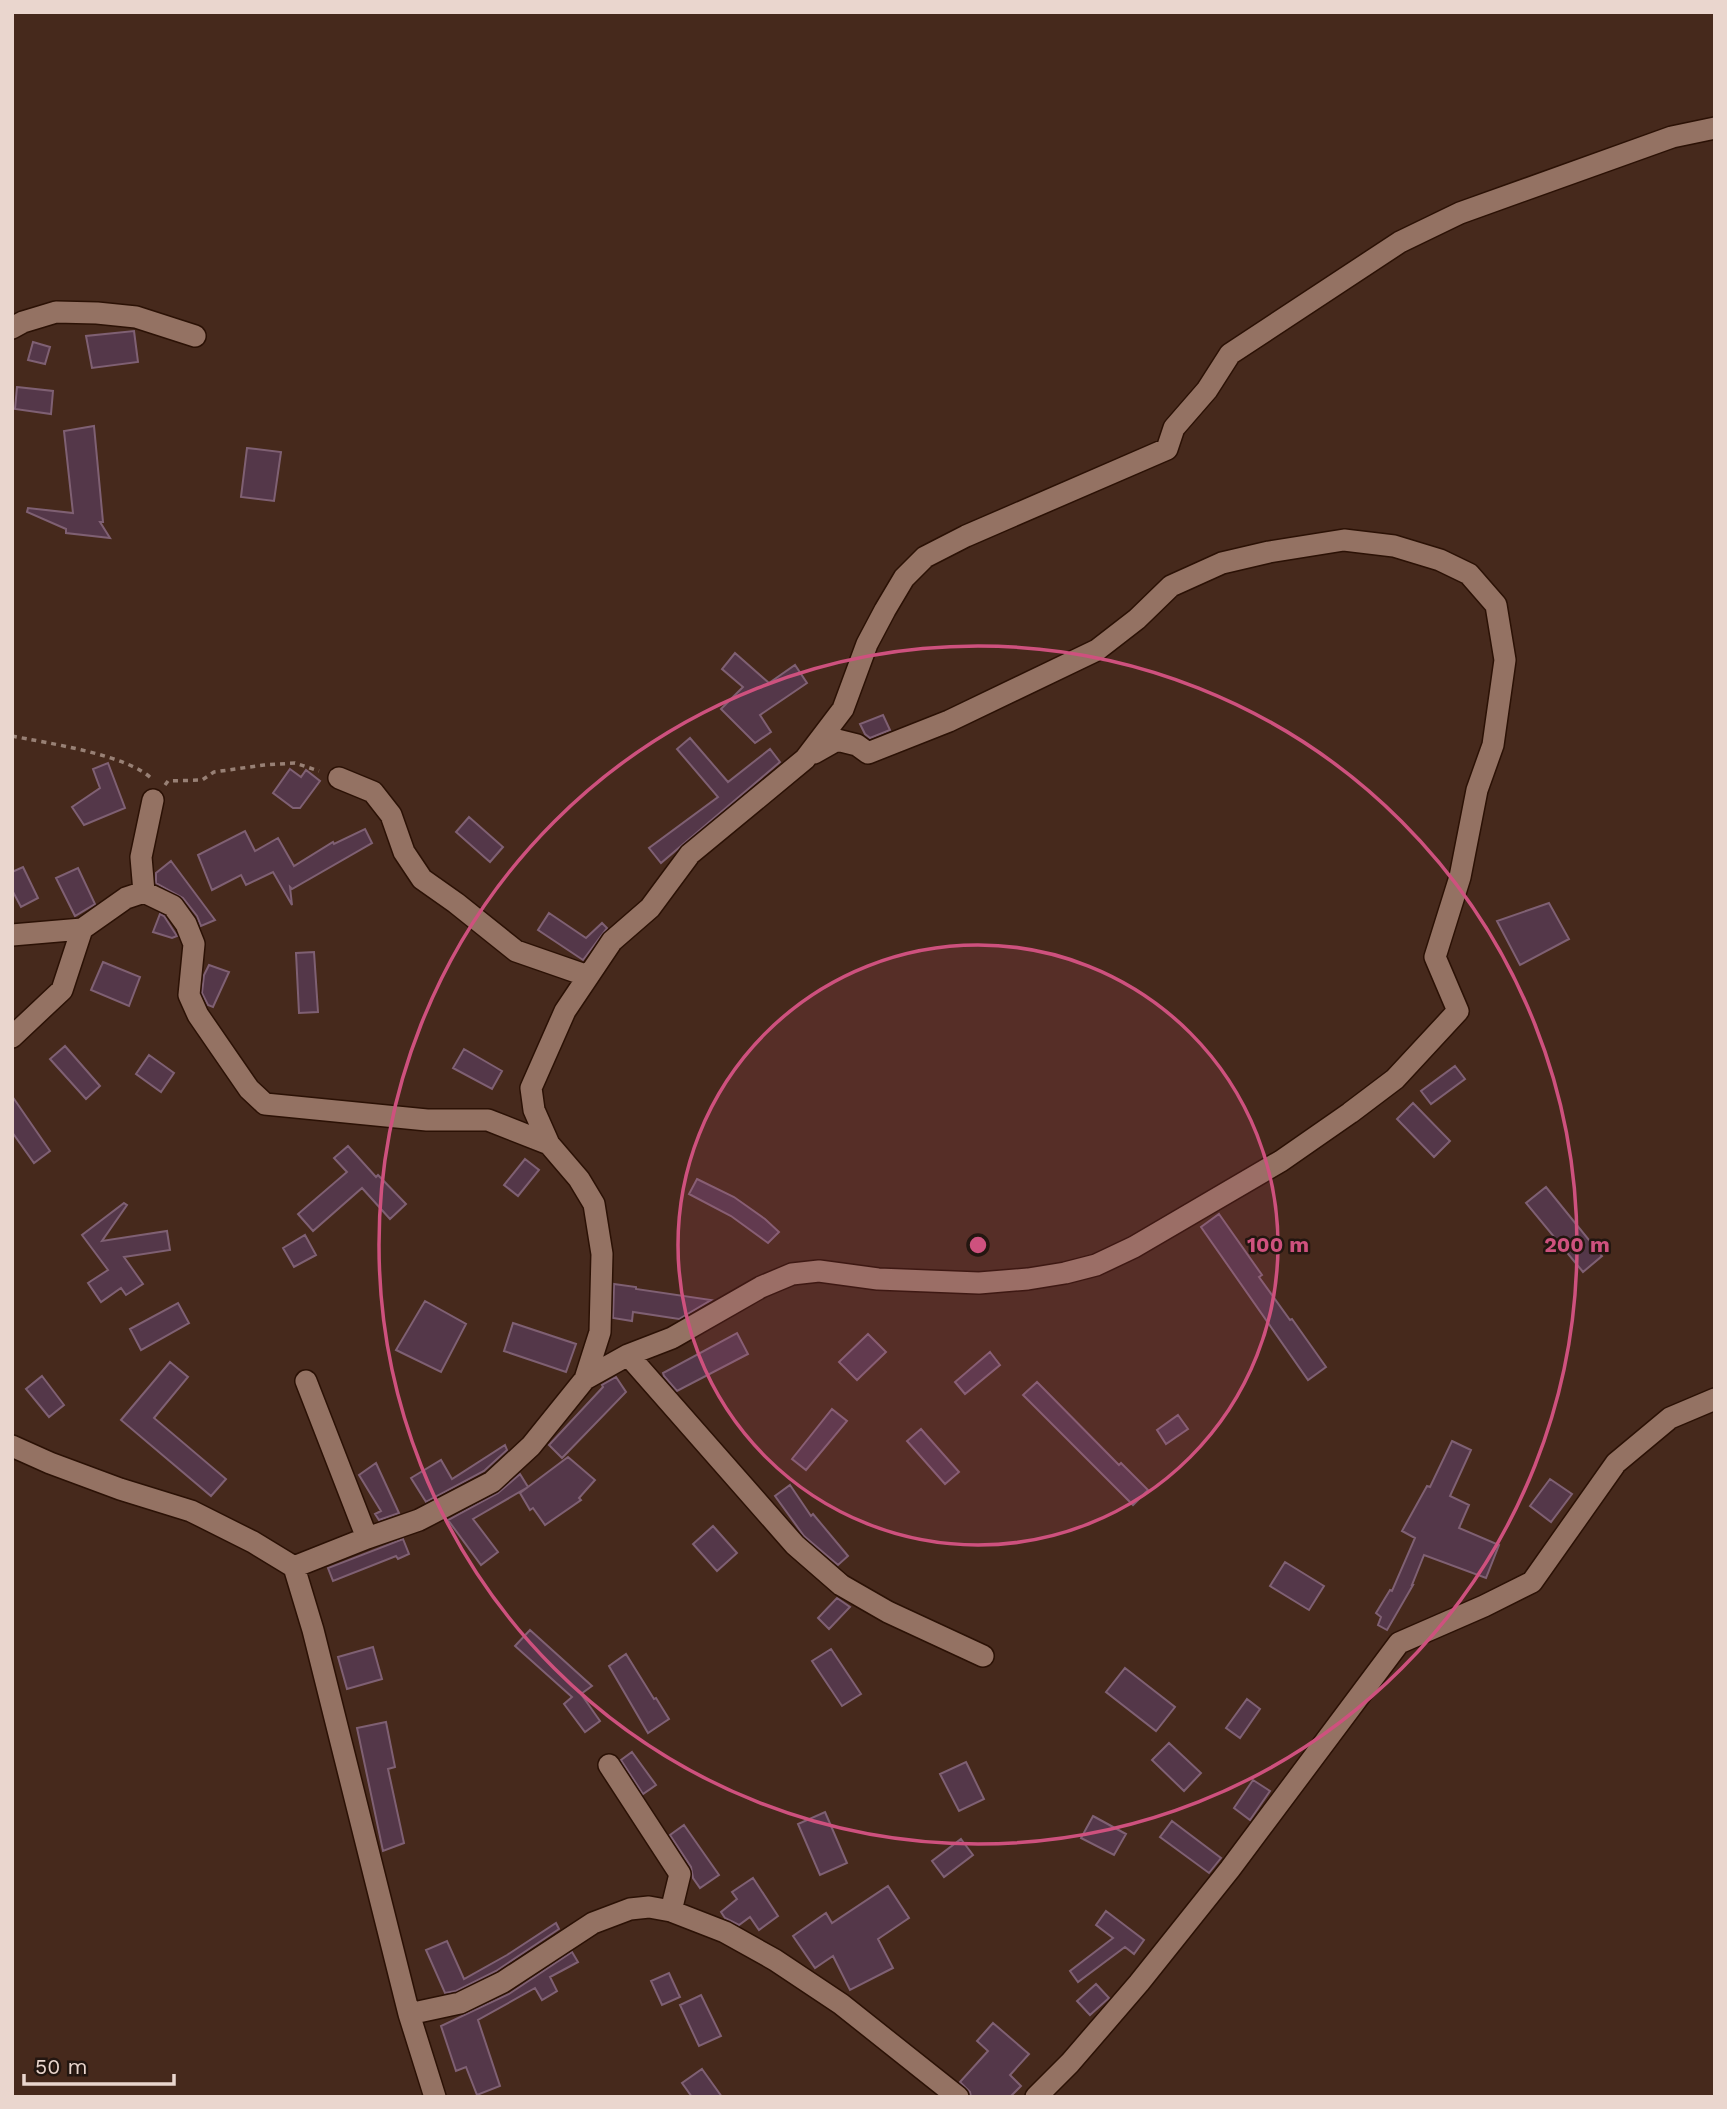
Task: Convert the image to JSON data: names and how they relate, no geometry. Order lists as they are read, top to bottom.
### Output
{
  "scale_bar": "50 m",
  "rings": ["100 m", "200 m"]
}
